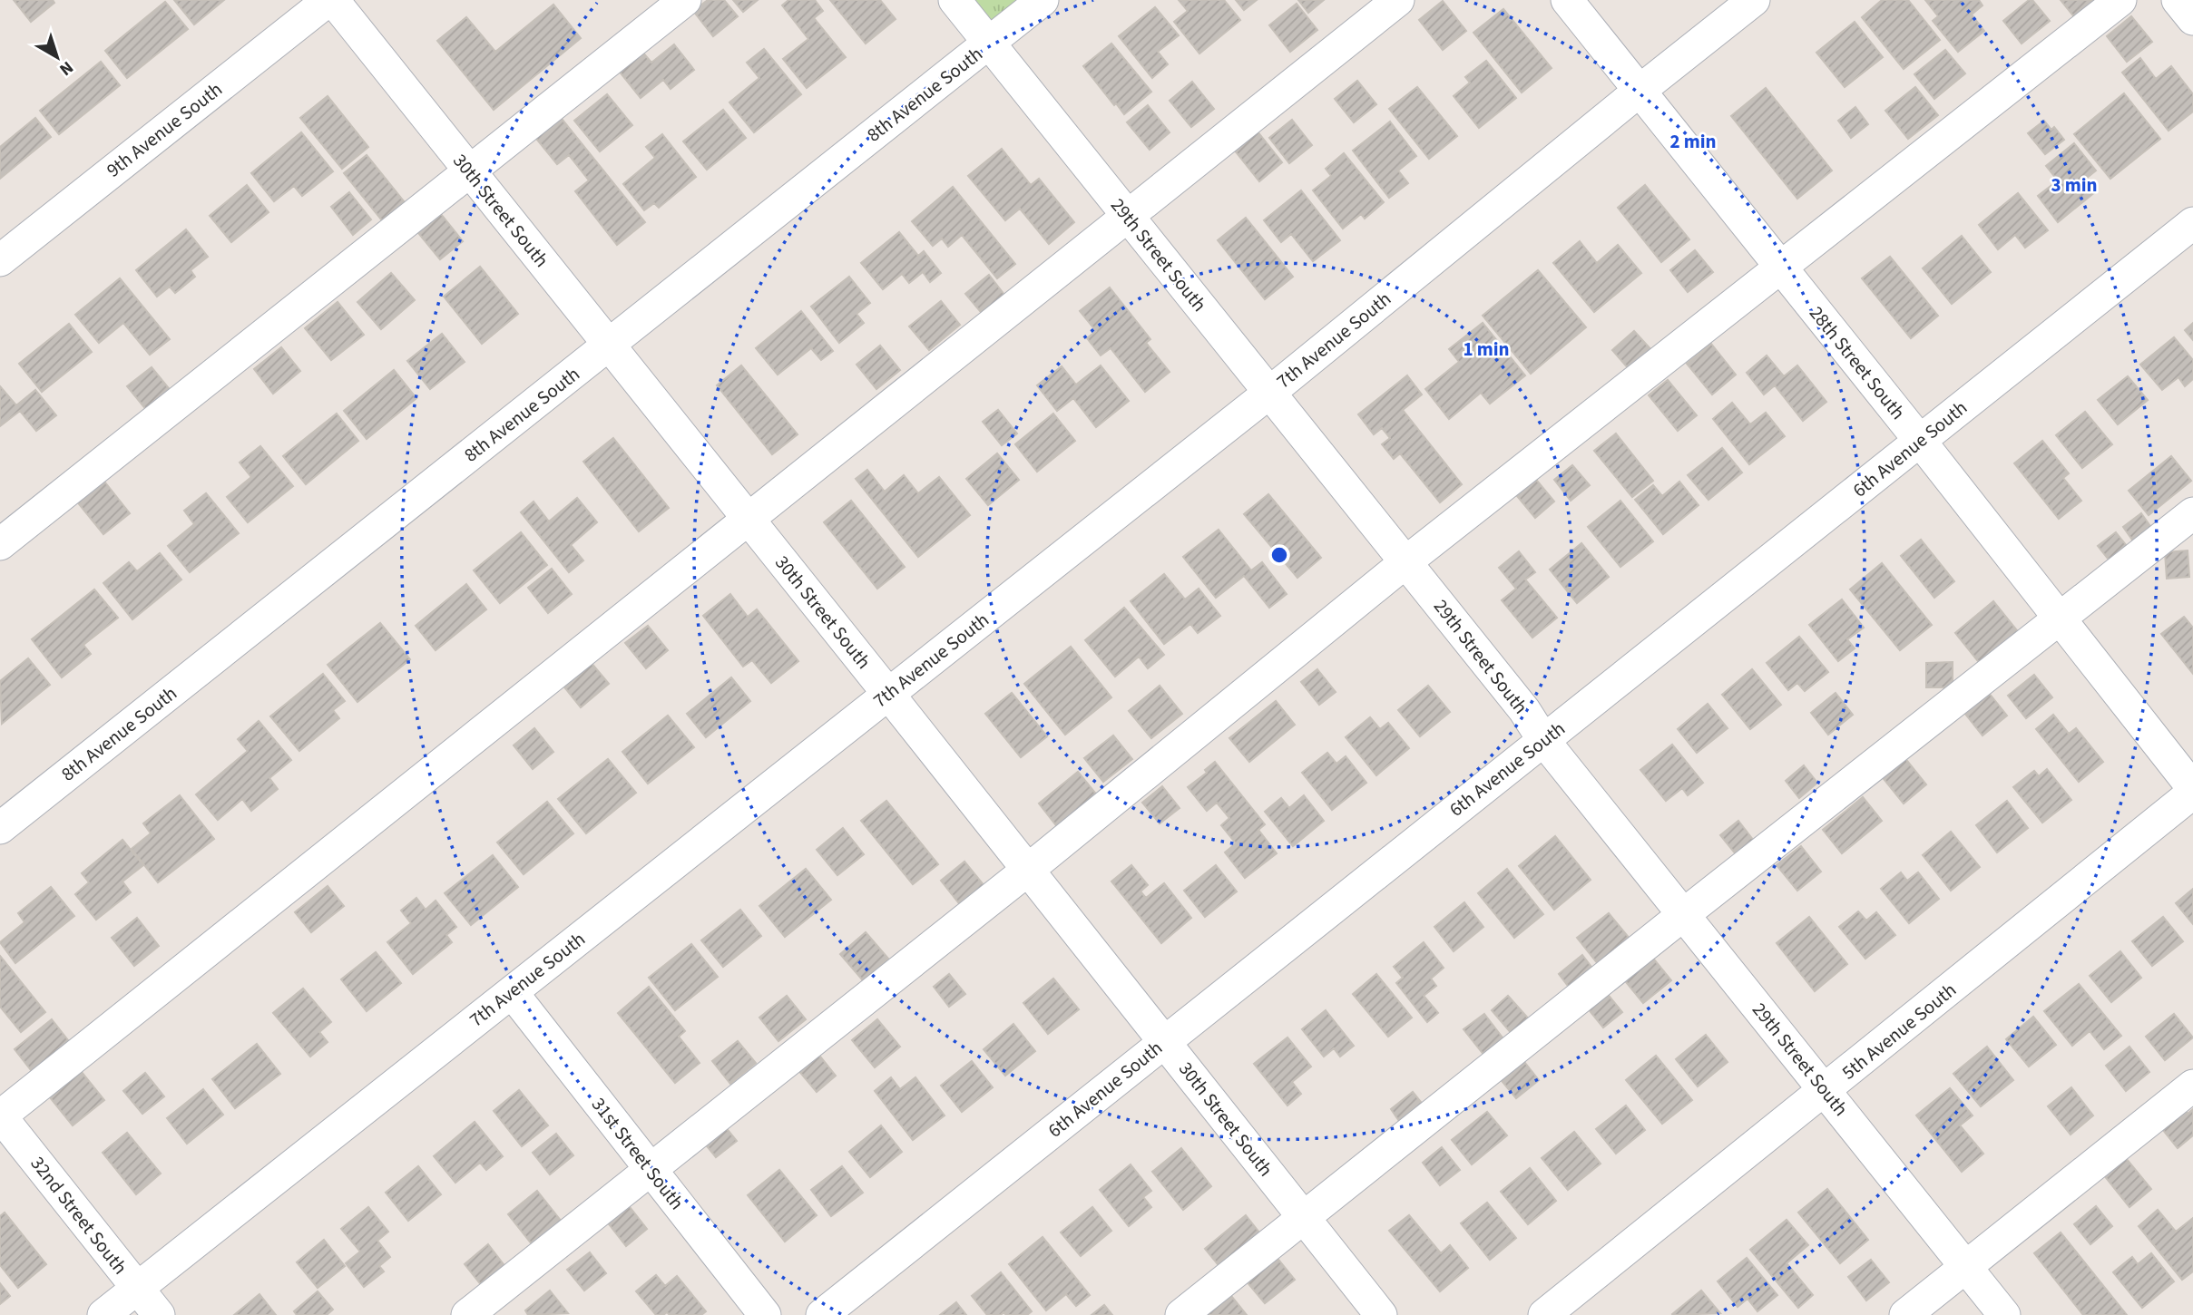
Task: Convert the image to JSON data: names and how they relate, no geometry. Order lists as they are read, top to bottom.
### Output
{
  "streets": {
    "street": [
      "8th Avenue South",
      "9th Avenue South",
      "30th Street South",
      "29th Street South",
      "7th Avenue South",
      "28th Street South",
      "6th Avenue South",
      "5th Avenue South",
      "31st Street South",
      "32nd Street South"
    ]
  },
  "crossings": [
    ["8th Avenue South", "30th Street South"],
    ["8th Avenue South", "29th Street South"],
    ["9th Avenue South", "30th Street South"],
    ["30th Street South", "7th Avenue South"],
    ["30th Street South", "6th Avenue South"],
    ["29th Street South", "7th Avenue South"],
    ["29th Street South", "6th Avenue South"],
    ["29th Street South", "5th Avenue South"],
    ["7th Avenue South", "28th Street South"],
    ["7th Avenue South", "31st Street South"],
    ["7th Avenue South", "32nd Street South"],
    ["28th Street South", "6th Avenue South"]
  ],
  "north": "bottom right",
  "rings": ["2 min", "3 min", "1 min"]
}
